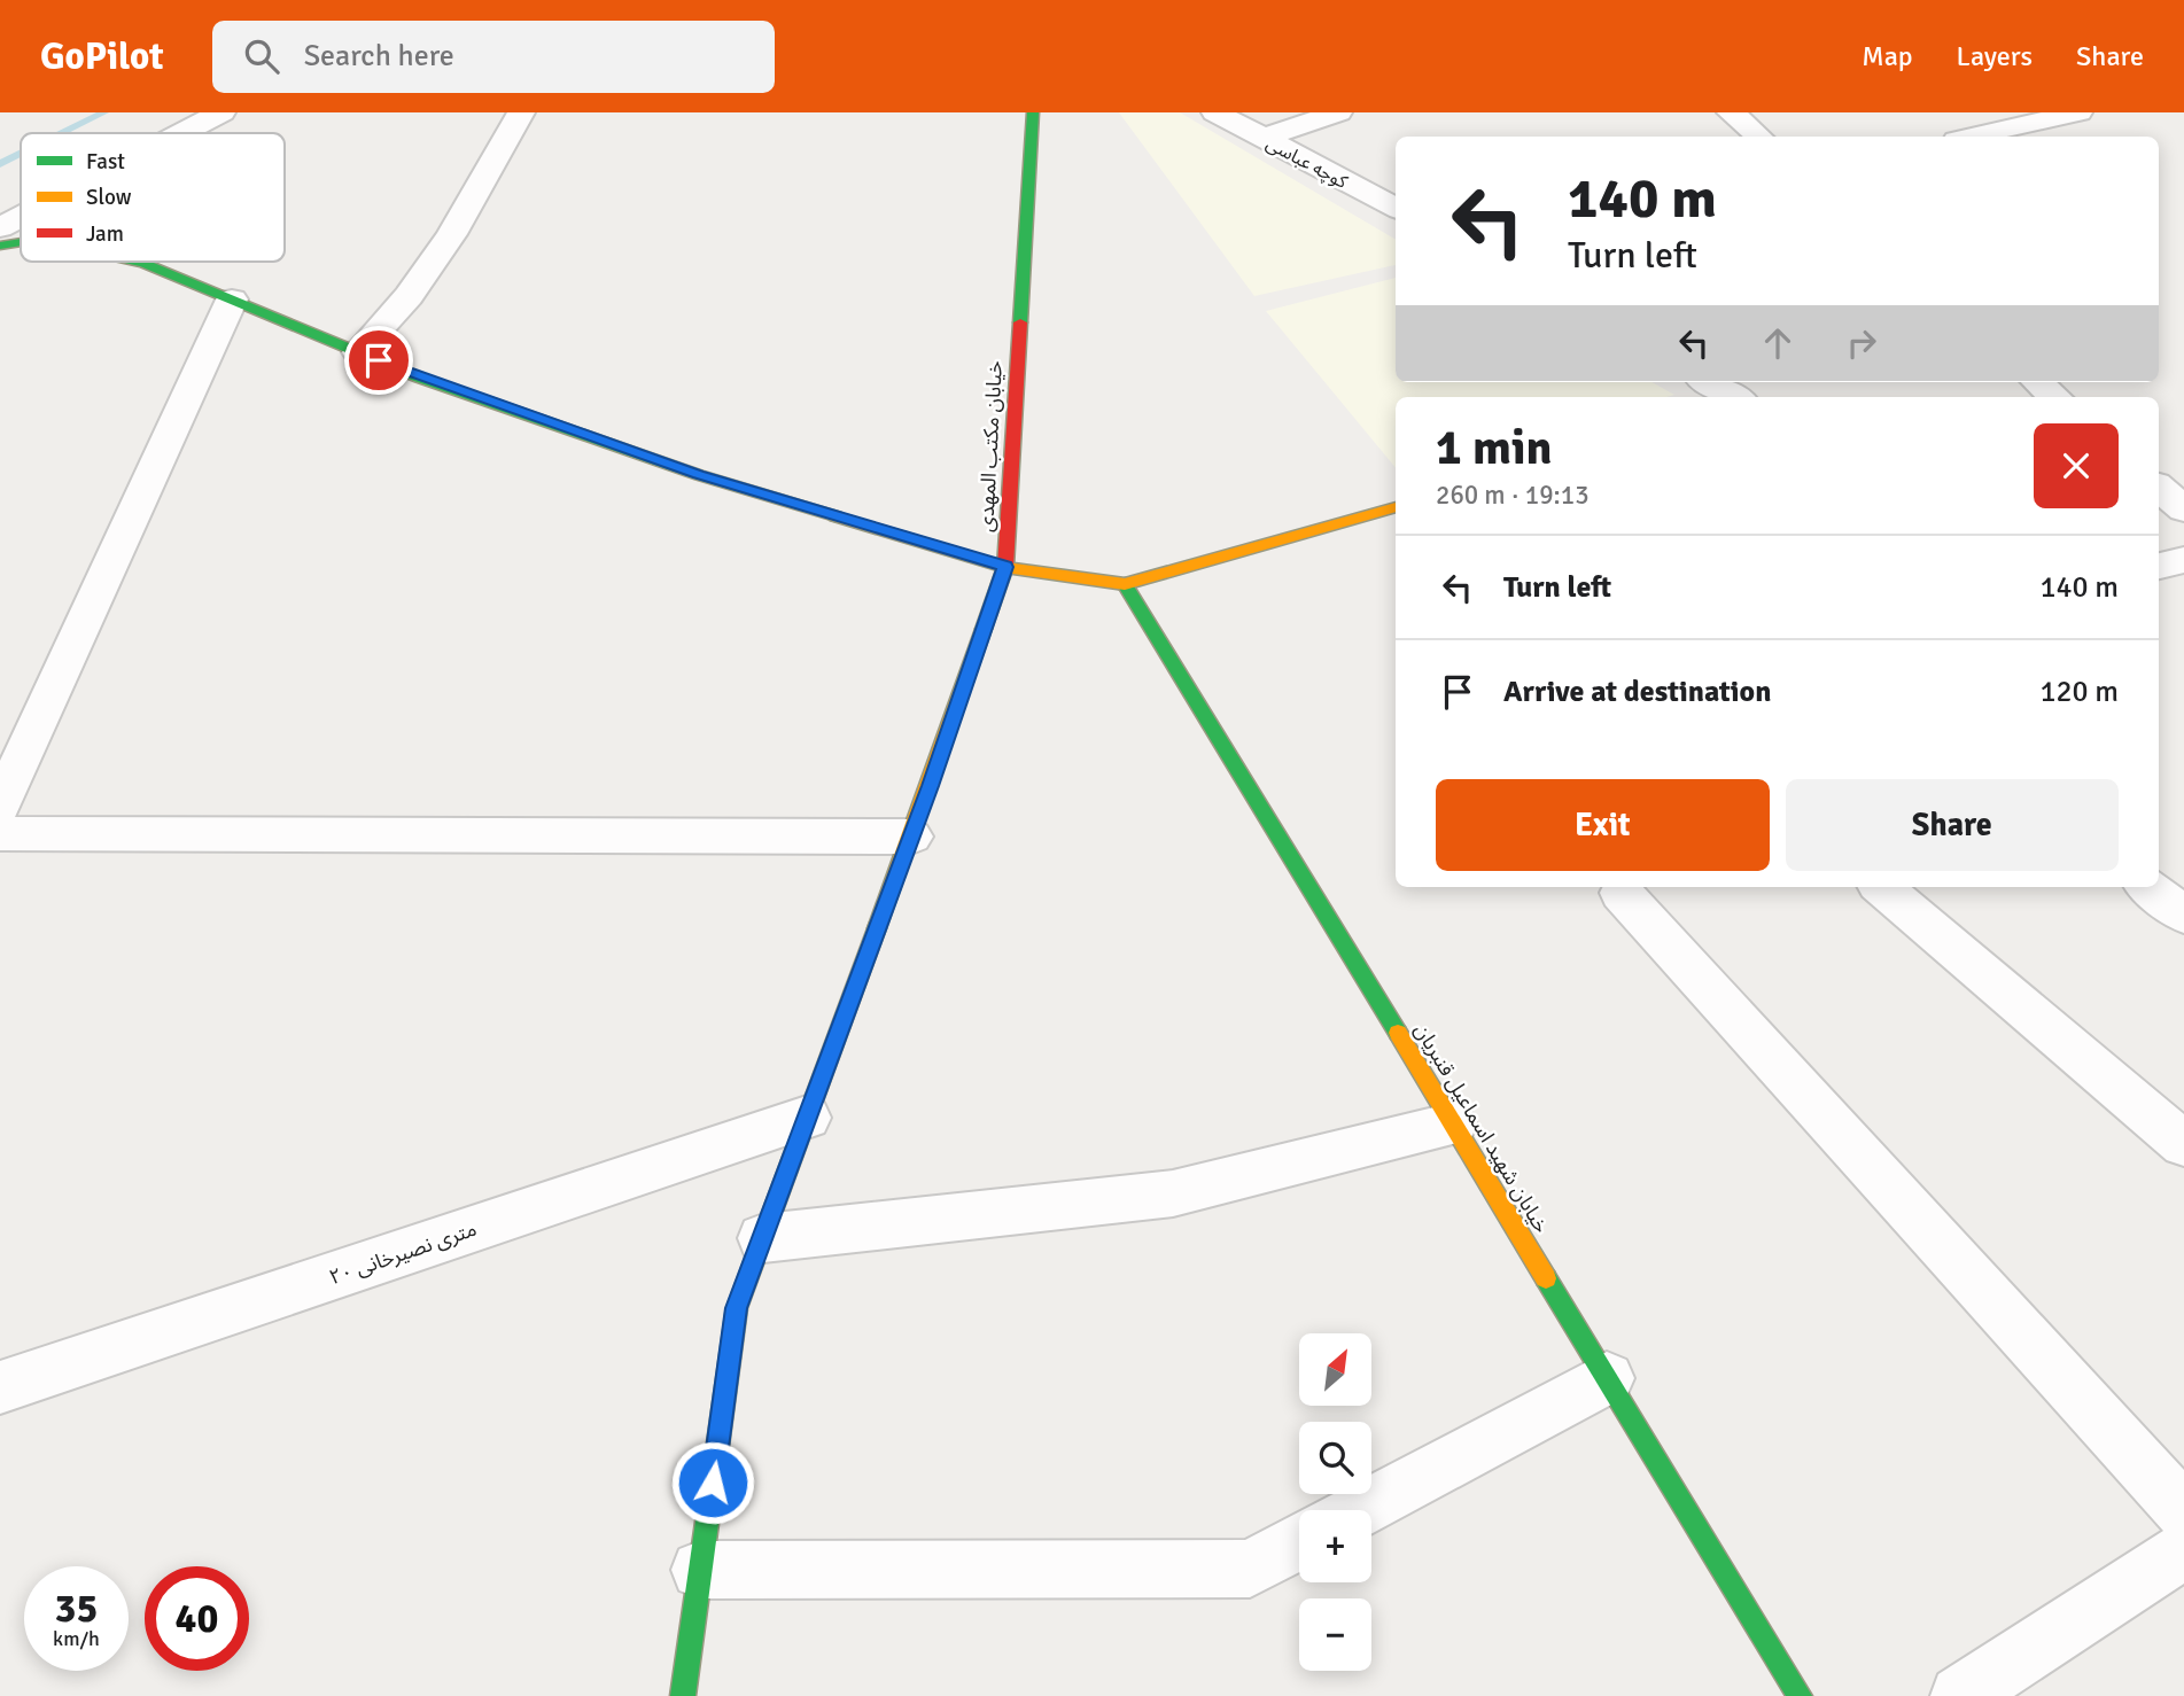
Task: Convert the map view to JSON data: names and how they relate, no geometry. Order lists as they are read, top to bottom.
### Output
{
  "streets": {
    "street": [
      "کوچه عباسی",
      "خیابان مکتب المهدی",
      "خیابان شهید اسماعیل قنبریان",
      "۲۰ متری نصیرخانی"
    ]
  },
  "crossings": [
    ["خیابان مکتب المهدی", "۲۰ متری نصیرخانی"]
  ],
  "legend": ["Fast", "Slow", "Jam"],
  "north": "top right",
  "page": {
    "header": "GoPilot",
    "search": "Search here",
    "nav": ["Map", "Layers", "Share"],
    "turn": ["140 m", "Turn left"],
    "heading": ["1 min", "260 m · 19:13"],
    "list": [
      {
        "name": "Turn left",
        "value": "140 m"
      },
      {
        "name": "Arrive at destination",
        "value": "120 m"
      }
    ],
    "buttons": ["Exit", "Share"],
    "map_buttons": ["+", "−"],
    "speed": "35 km/h",
    "limit": "40"
  }
}
